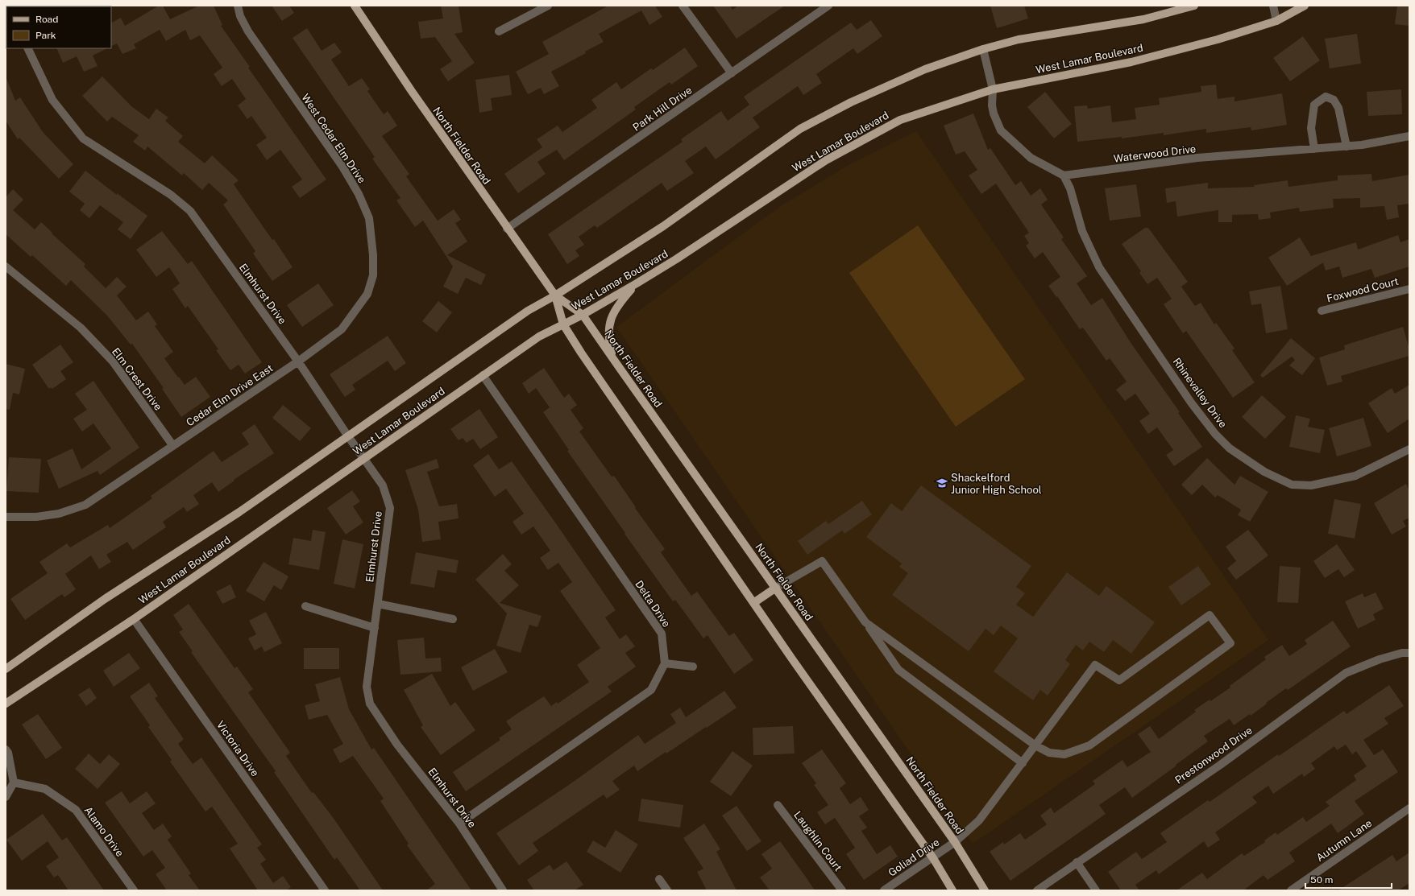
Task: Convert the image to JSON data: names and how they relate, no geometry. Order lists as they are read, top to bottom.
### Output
{
  "streets": {
    "main road": ["West Lamar Boulevard", "North Fielder Road"],
    "street": [
      "Park Hill Drive",
      "West Cedar Elm Drive",
      "Waterwood Drive",
      "Foxwood Court",
      "Elmhurst Drive",
      "Elm Crest Drive",
      "Rhinevalley Drive",
      "Cedar Elm Drive East",
      "Delta Drive",
      "Victoria Drive",
      "Prestonwood Drive",
      "Alamo Drive",
      "Autumn Lane",
      "Laughlin Court",
      "Goliad Drive"
    ]
  },
  "crossings": [
    ["West Lamar Boulevard", "North Fielder Road"],
    ["West Lamar Boulevard", "Elmhurst Drive"],
    ["West Lamar Boulevard", "Delta Drive"],
    ["West Lamar Boulevard", "Victoria Drive"],
    ["Park Hill Drive", "North Fielder Road"],
    ["West Cedar Elm Drive", "Elmhurst Drive"],
    ["West Cedar Elm Drive", "Cedar Elm Drive East"],
    ["North Fielder Road", "Goliad Drive"],
    ["Waterwood Drive", "Rhinevalley Drive"],
    ["Elmhurst Drive", "Cedar Elm Drive East"],
    ["Elm Crest Drive", "Cedar Elm Drive East"]
  ],
  "places": {
    "school or university": ["Shackelford Junior High School"]
  },
  "legend": ["Road", "Park"],
  "scale_bar": "50 m"
}
